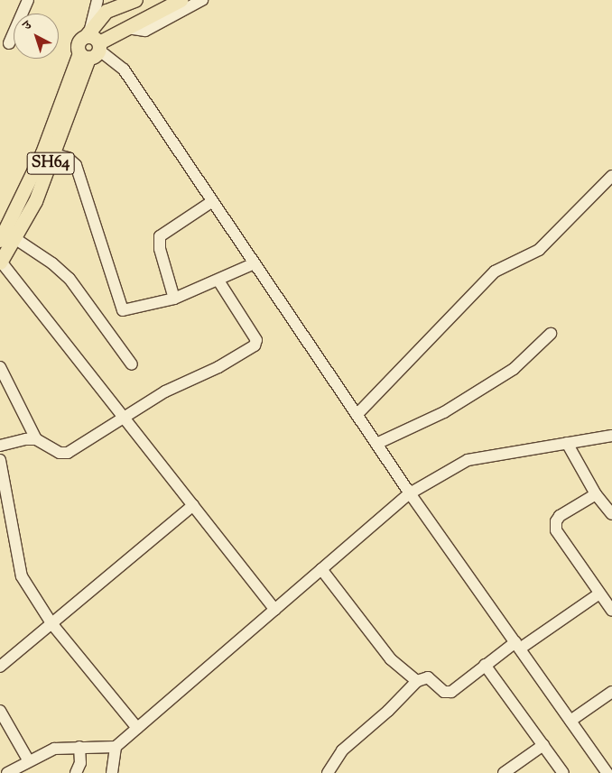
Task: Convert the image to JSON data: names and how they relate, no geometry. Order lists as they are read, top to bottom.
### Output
{
  "streets": {
    "main road": ["SH64"]
  },
  "north": "top left"
}
